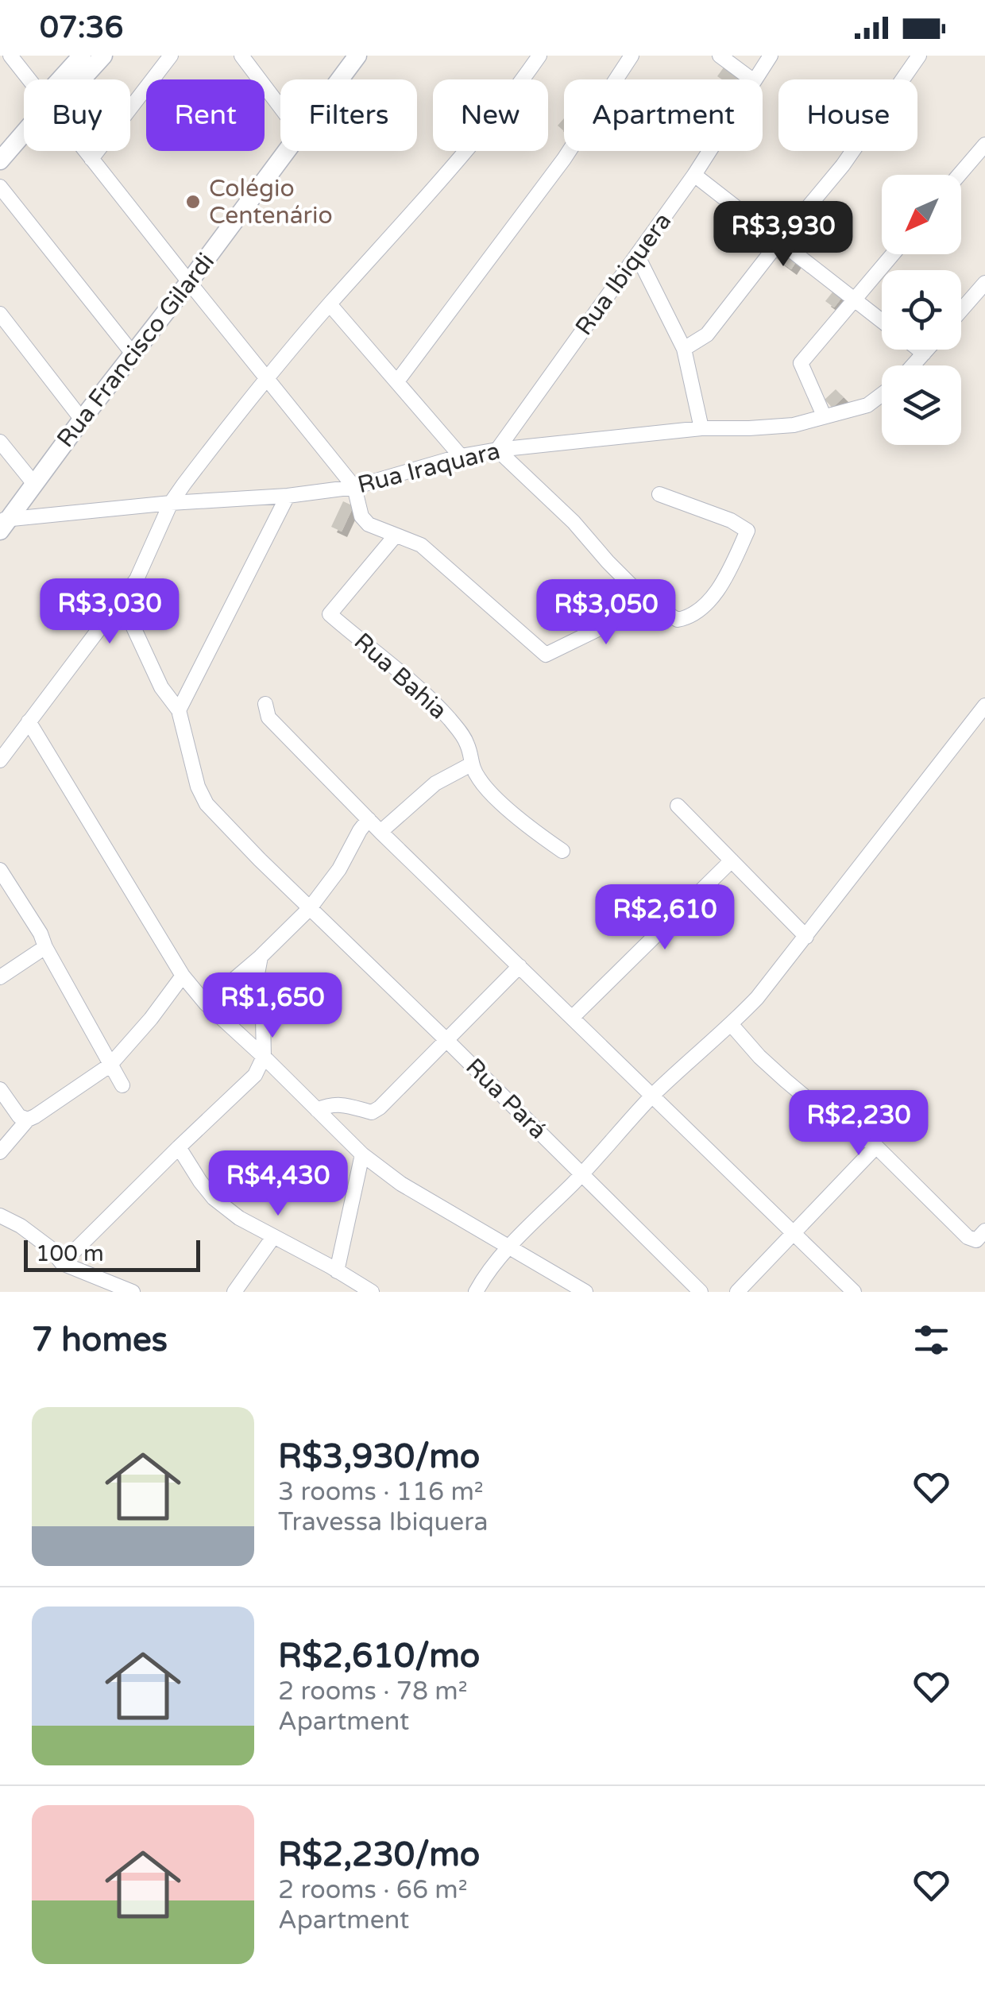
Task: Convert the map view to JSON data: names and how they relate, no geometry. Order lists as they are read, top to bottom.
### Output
{
  "streets": {
    "street": [
      "Rua Ibiquera",
      "Rua Francisco Gilardi",
      "Rua Iraquara",
      "Rua Bahia",
      "Rua Pará"
    ]
  },
  "crossings": [
    ["Rua Ibiquera", "Rua Iraquara"],
    ["Rua Francisco Gilardi", "Rua Iraquara"]
  ],
  "places": ["Colégio Centenário"],
  "scale_bar": "100 m",
  "north": "bottom left",
  "page": {
    "status": "07:36",
    "chip": [
      "Buy",
      "Rent",
      "Filters",
      "New",
      "Apartment",
      "House"
    ],
    "price": [
      "R$3,930",
      "R$3,030",
      "R$3,050",
      "R$2,610",
      "R$1,650",
      "R$2,230",
      "R$4,430"
    ],
    "scale": "100 m",
    "heading": "7 homes",
    "list": [
      {
        "name": "R$3,930/mo",
        "note": "3 rooms · 116 m² · Travessa Ibiquera"
      },
      {
        "name": "R$2,610/mo",
        "note": "2 rooms · 78 m² · Apartment"
      },
      {
        "name": "R$2,230/mo",
        "note": "2 rooms · 66 m² · Apartment"
      }
    ]
  }
}
